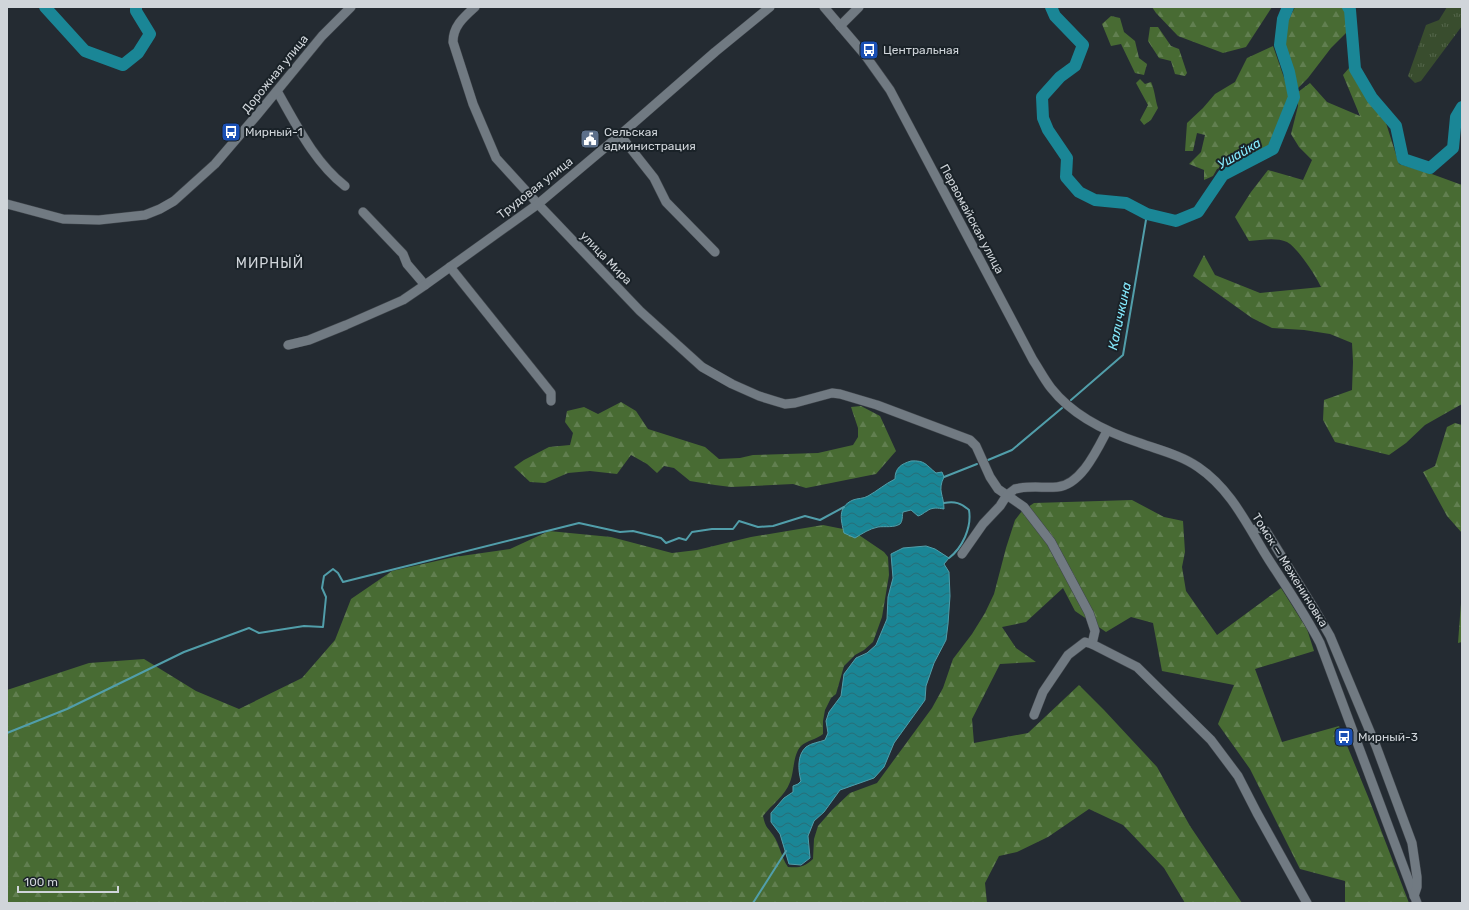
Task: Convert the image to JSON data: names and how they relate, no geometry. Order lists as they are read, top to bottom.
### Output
{
  "streets": {
    "street": [
      "Дорожная улица",
      "Трудовая улица",
      "Первомайская улица",
      "улица Мира",
      "Томск — Межениновка"
    ]
  },
  "crossings": [
    ["Трудовая улица", "улица Мира"],
    ["Первомайская улица", "Томск — Межениновка"]
  ],
  "districts": ["МИРНЫЙ"],
  "water": ["Ушайка", "Каличкина"],
  "places": {
    "bus stop": ["Центральная", "Мирный-1", "Мирный-3"],
    "public building": ["Сельская администрация"]
  },
  "scale_bar": "100 m"
}
